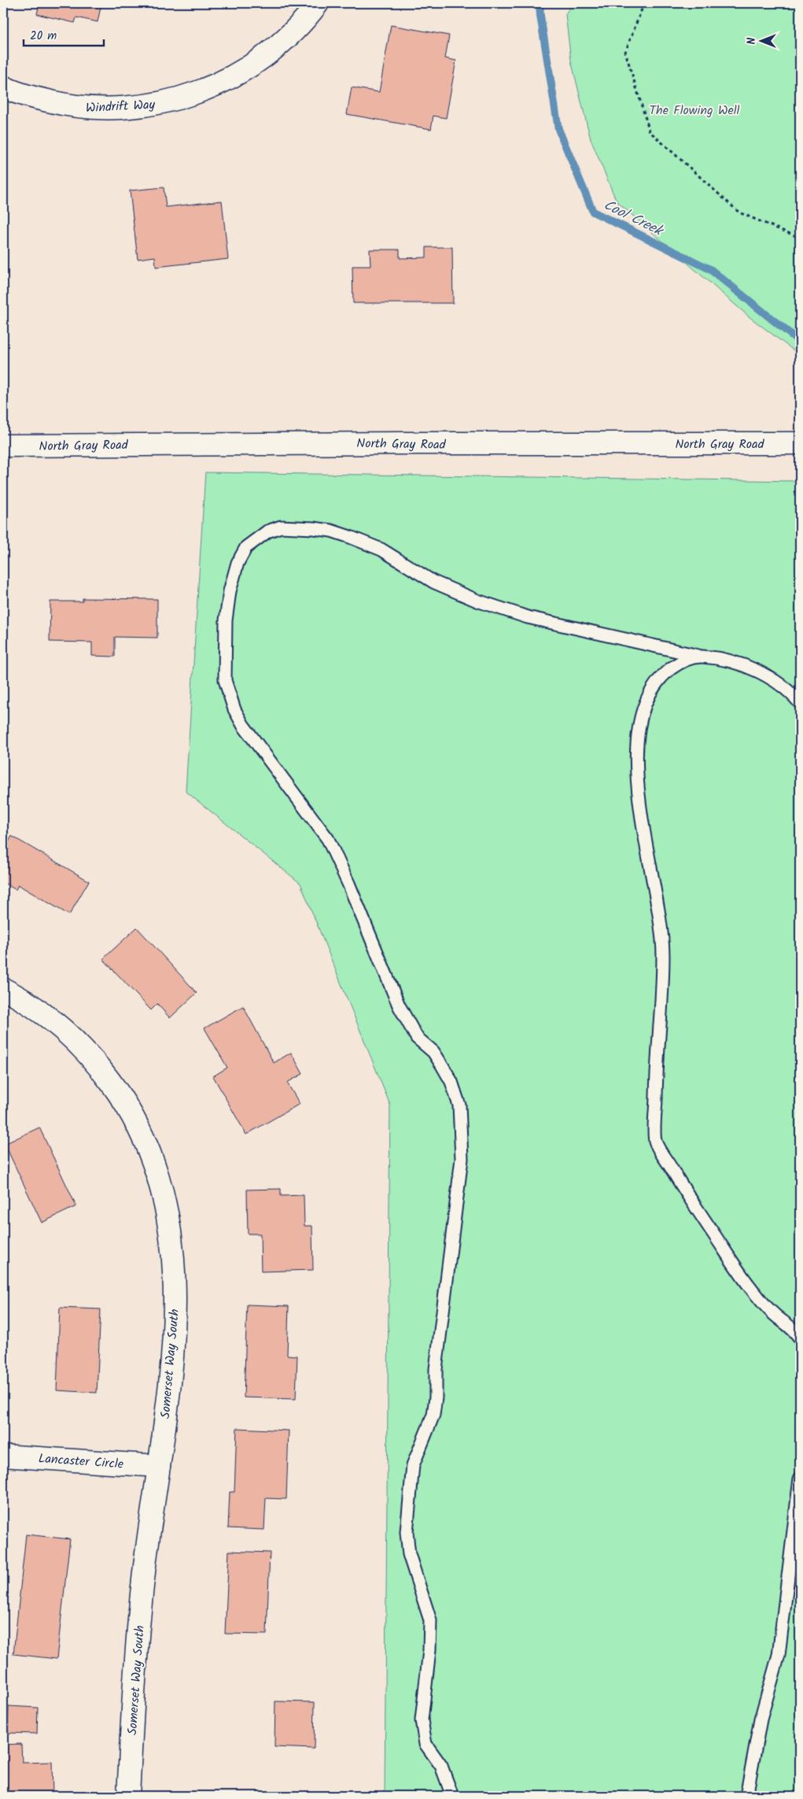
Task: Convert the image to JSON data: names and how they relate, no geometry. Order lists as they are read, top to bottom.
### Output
{
  "streets": {
    "street": [
      "Windrift Way",
      "North Gray Road",
      "Somerset Way South",
      "Lancaster Circle"
    ]
  },
  "crossings": [
    ["Somerset Way South", "Lancaster Circle"]
  ],
  "water": ["Cool Creek"],
  "parks": ["The Flowing Well"],
  "scale_bar": "20 m",
  "north": "left"
}
